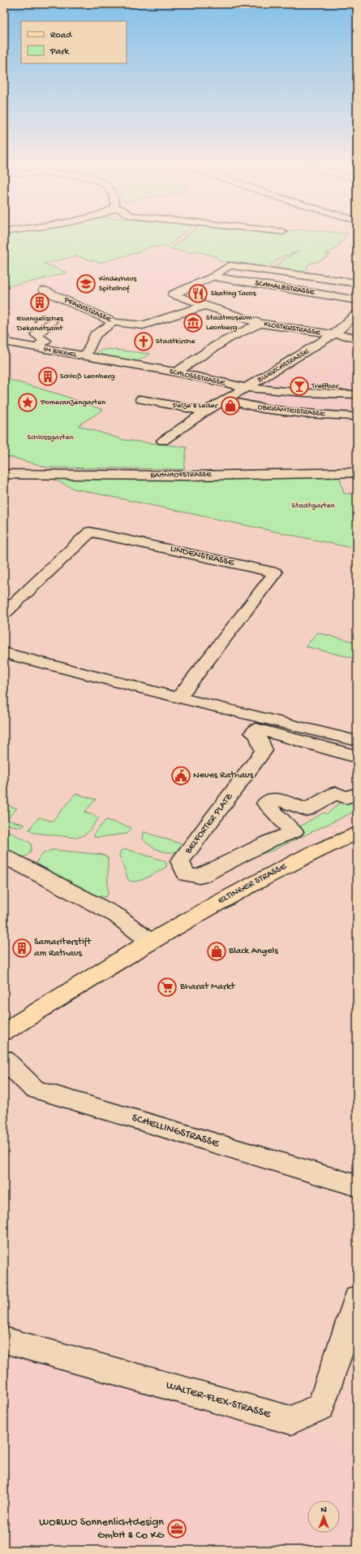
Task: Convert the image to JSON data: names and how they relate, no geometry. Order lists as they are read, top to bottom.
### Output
{
  "streets": {
    "main road": ["ELTINGER STRASSE"],
    "street": [
      "SCHMALZSTRASSE",
      "PFARRSTRASSE",
      "KLOSTERSTRASSE",
      "IM BIEGEL",
      "ZWERCHSTRASSE",
      "SCHLOSSSTRASSE",
      "OBERAMTEISTRASSE",
      "BAHNHOFSTRASSE",
      "LINDENSTRASSE",
      "BELFORTER PLATZ",
      "SCHELLINGSTRASSE",
      "WALTER-FLEX-STRASSE"
    ]
  },
  "crossings": [
    ["SCHMALZSTRASSE", "KLOSTERSTRASSE"],
    ["PFARRSTRASSE", "KLOSTERSTRASSE"],
    ["KLOSTERSTRASSE", "ZWERCHSTRASSE"],
    ["IM BIEGEL", "SCHLOSSSTRASSE"],
    ["ZWERCHSTRASSE", "SCHLOSSSTRASSE"],
    ["ZWERCHSTRASSE", "OBERAMTEISTRASSE"]
  ],
  "parks": ["Schlossgarten", "Stadtgarten"],
  "places": {
    "school or university": ["Kinderhaus Spitalhof"],
    "restaurant": ["Skating Tacos"],
    "building": ["Evangelisches Dekanatsamt", "Schloß Leonberg", "Samariterstift am Rathaus"],
    "museum": ["Stadtmuseum Leonberg"],
    "church": ["Stadtkirche"],
    "bar": ["Treffbar"],
    "place": ["Pomeranzengarten"],
    "shop": ["Pelze & Leder", "Black Angels"],
    "public building": ["Neues Rathaus"],
    "supermarket": ["Bharat Markt"],
    "office": ["WO&WO Sonnenlichtdesign GmbH & Co KG"]
  },
  "legend": ["Road", "Park"],
  "north": "top"
}
